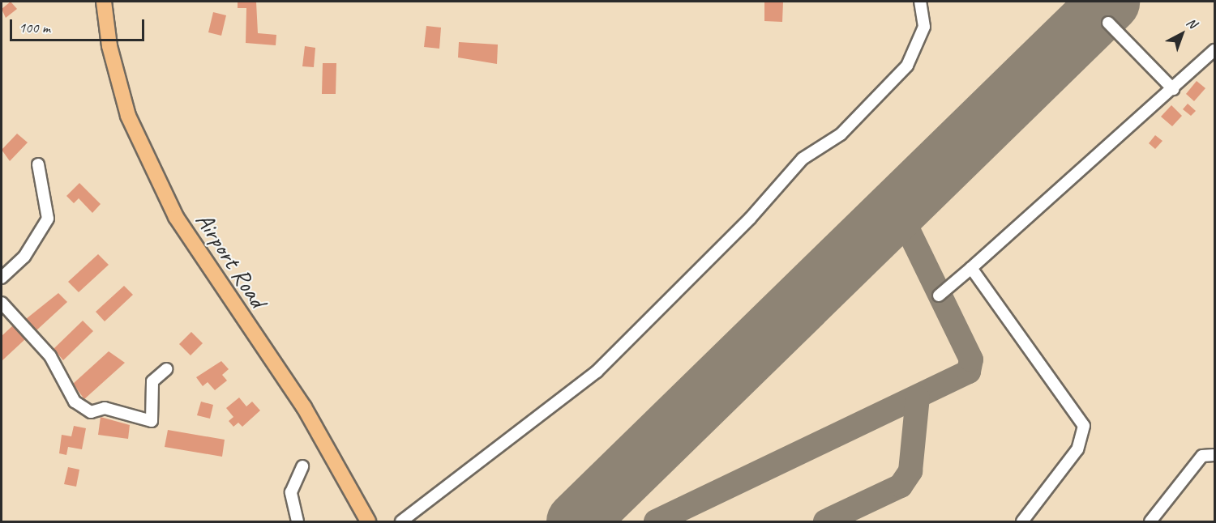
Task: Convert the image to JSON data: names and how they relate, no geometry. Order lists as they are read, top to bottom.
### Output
{
  "streets": {
    "main road": ["Airport Road"]
  },
  "scale_bar": "100 m",
  "north": "top right"
}
